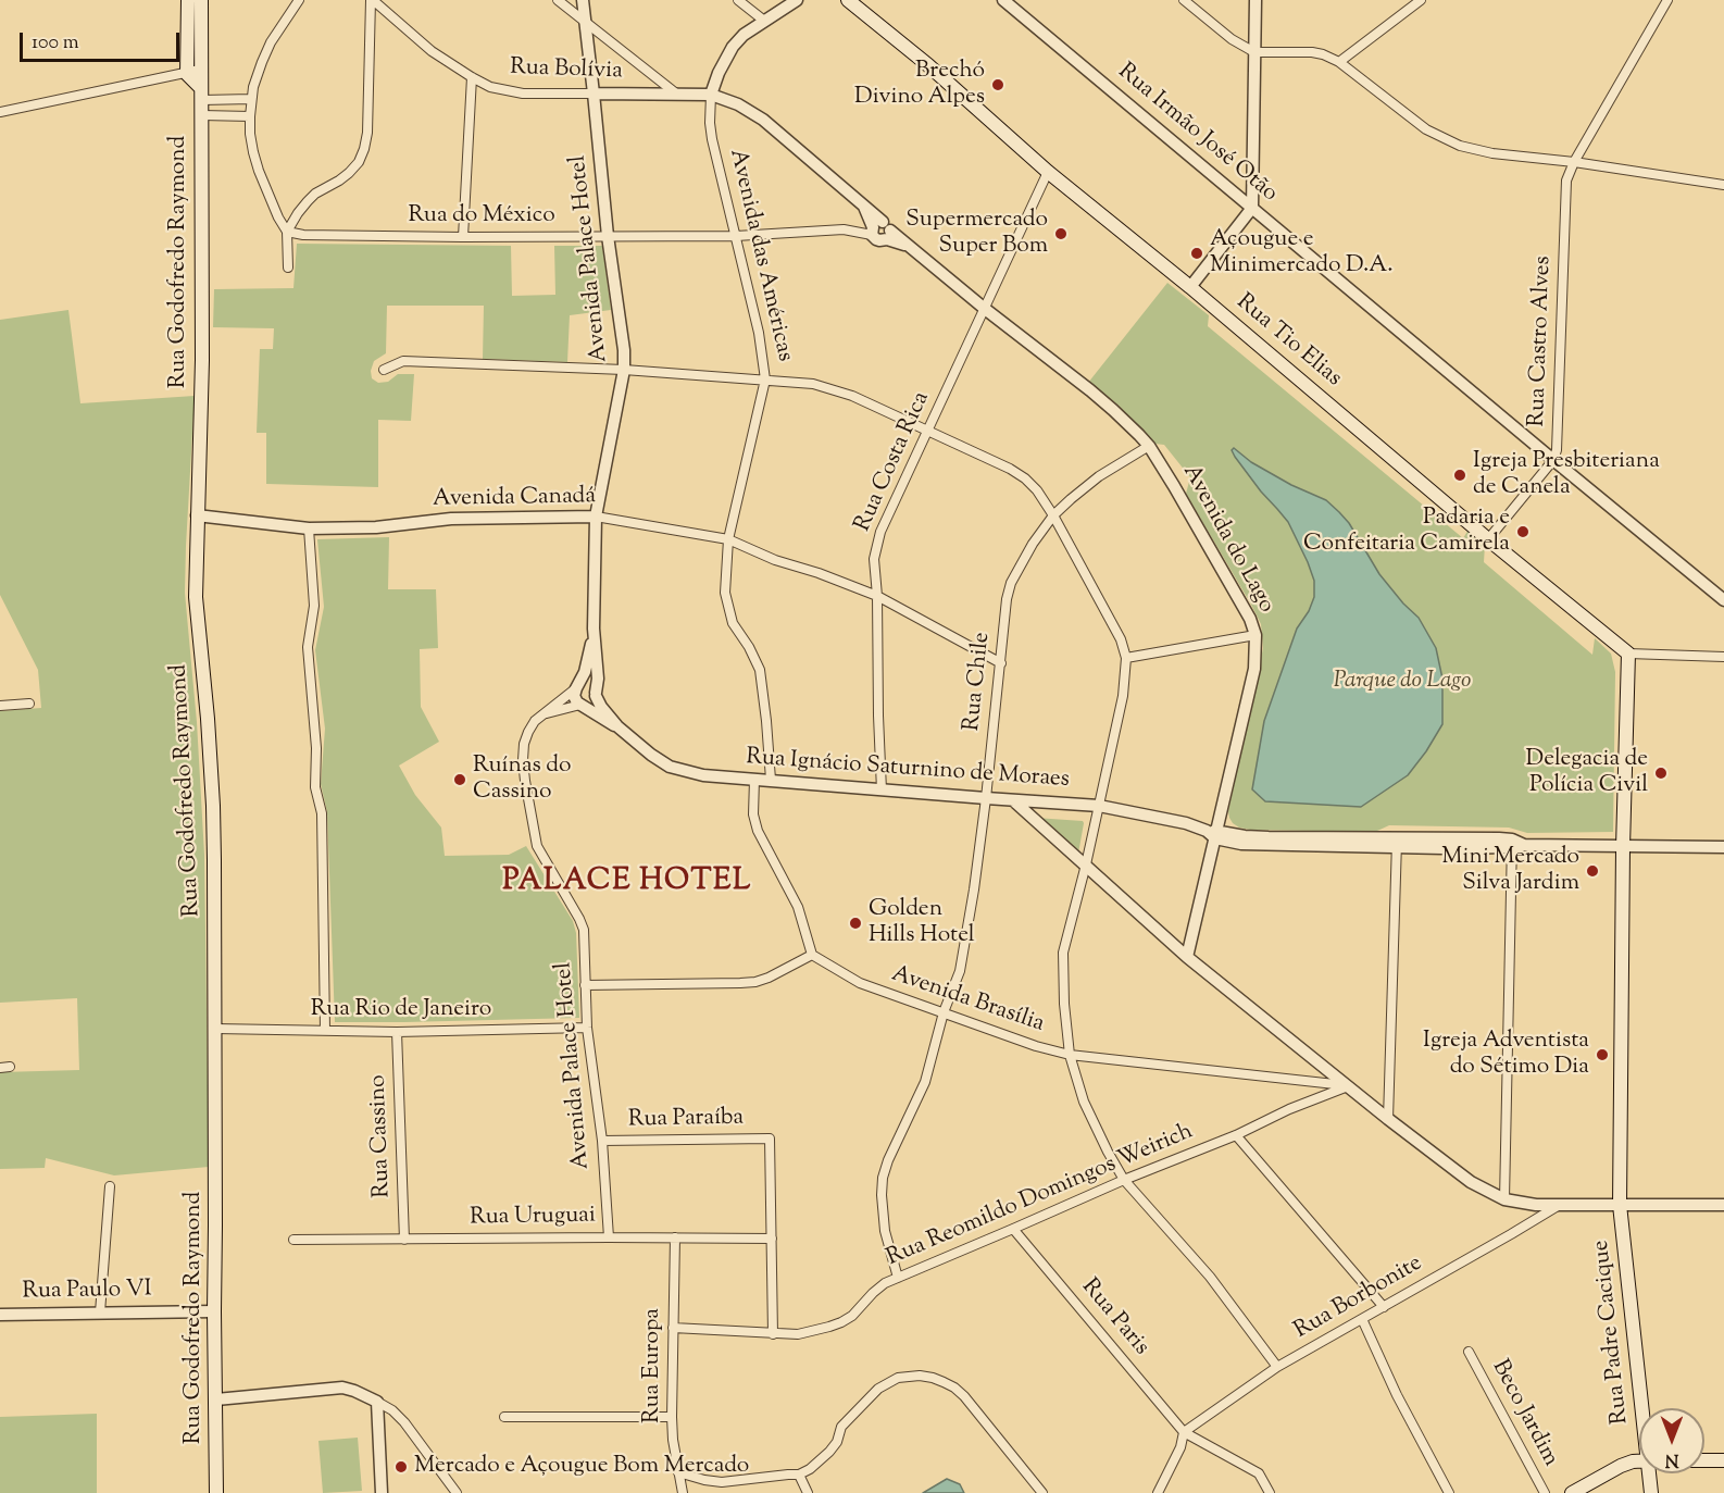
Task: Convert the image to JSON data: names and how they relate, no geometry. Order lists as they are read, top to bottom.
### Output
{
  "streets": {
    "main road": ["Rua Godofredo Raymond", "Rua Tio Elias", "Rua Padre Cacique"],
    "street": [
      "Rua Bolívia",
      "Rua Irmão José Otão",
      "Rua do México",
      "Avenida das Américas",
      "Avenida Palace Hotel",
      "Rua Castro Alves",
      "Rua Costa Rica",
      "Avenida Canadá",
      "Avenida do Lago",
      "Rua Chile",
      "Rua Ignácio Saturnino de Moraes",
      "Avenida Brasília",
      "Rua Rio de Janeiro",
      "Rua Paraíba",
      "Rua Cassino",
      "Rua Reomildo Domingos Weirich",
      "Rua Uruguai",
      "Rua Paulo VI",
      "Rua Borbonite",
      "Rua Paris",
      "Rua Europa",
      "Beco Jardim"
    ]
  },
  "crossings": [
    ["Rua Bolívia", "Avenida das Américas"],
    ["Rua Bolívia", "Avenida Palace Hotel"],
    ["Rua Bolívia", "Avenida do Lago"],
    ["Rua Irmão José Otão", "Rua Castro Alves"],
    ["Rua do México", "Avenida das Américas"],
    ["Rua do México", "Avenida Palace Hotel"],
    ["Rua do México", "Avenida do Lago"],
    ["Avenida das Américas", "Avenida Canadá"],
    ["Avenida das Américas", "Avenida do Lago"],
    ["Avenida das Américas", "Rua Ignácio Saturnino de Moraes"],
    ["Avenida Palace Hotel", "Avenida Canadá"],
    ["Avenida Palace Hotel", "Rua Ignácio Saturnino de Moraes"],
    ["Avenida Palace Hotel", "Rua Rio de Janeiro"],
    ["Avenida Palace Hotel", "Rua Paraíba"],
    ["Avenida Palace Hotel", "Rua Uruguai"],
    ["Rua Godofredo Raymond", "Avenida Canadá"],
    ["Rua Godofredo Raymond", "Rua Paulo VI"],
    ["Rua Tio Elias", "Rua Castro Alves"],
    ["Rua Tio Elias", "Rua Costa Rica"],
    ["Rua Tio Elias", "Rua Padre Cacique"],
    ["Rua Costa Rica", "Avenida Canadá"],
    ["Rua Costa Rica", "Avenida do Lago"],
    ["Rua Costa Rica", "Rua Ignácio Saturnino de Moraes"],
    ["Avenida Canadá", "Rua Chile"],
    ["Avenida do Lago", "Rua Chile"],
    ["Avenida do Lago", "Rua Ignácio Saturnino de Moraes"],
    ["Rua Chile", "Rua Ignácio Saturnino de Moraes"],
    ["Rua Chile", "Avenida Brasília"],
    ["Rua Chile", "Rua Reomildo Domingos Weirich"],
    ["Rua Ignácio Saturnino de Moraes", "Rua Padre Cacique"],
    ["Avenida Brasília", "Rua Reomildo Domingos Weirich"],
    ["Rua Rio de Janeiro", "Rua Cassino"],
    ["Rua Paraíba", "Rua Uruguai"],
    ["Rua Cassino", "Rua Uruguai"],
    ["Rua Reomildo Domingos Weirich", "Rua Paris"],
    ["Rua Reomildo Domingos Weirich", "Rua Europa"],
    ["Rua Uruguai", "Rua Europa"],
    ["Rua Borbonite", "Rua Paris"]
  ],
  "districts": ["PALACE HOTEL"],
  "parks": ["Parque do Lago"],
  "places": [
    "Brechó Divino Alpes",
    "Supermercado Super Bom",
    "Açougue e Minimercado D.A.",
    "Igreja Presbiteriana de Canela",
    "Padaria e Confeitaria Camirela",
    "Delegacia de Polícia Civil",
    "Ruínas do Cassino",
    "Mini Mercado Silva Jardim",
    "Golden Hills Hotel",
    "Igreja Adventista do Sétimo Dia",
    "Mercado e Açougue Bom Mercado"
  ],
  "scale_bar": "100 m",
  "north": "bottom"
}
